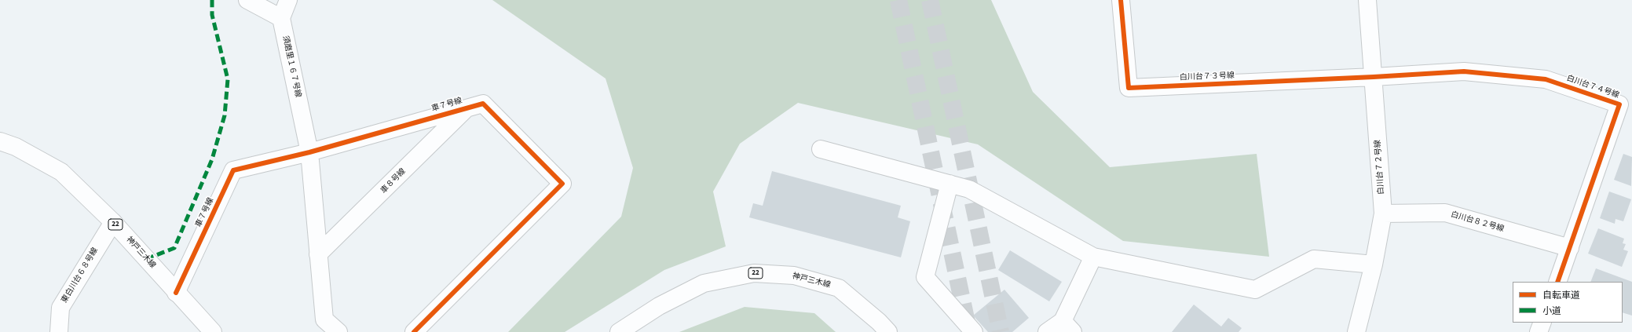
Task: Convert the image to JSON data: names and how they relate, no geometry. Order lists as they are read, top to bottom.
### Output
{
  "streets": {
    "street": [
      "須磨里１６７号線",
      "白川台７３号線",
      "白川台７４号線",
      "車７号線",
      "白川台７２号線",
      "車８号線",
      "白川台８２号線",
      "22",
      "神戸三木線",
      "東白川台６８号線"
    ]
  },
  "crossings": [
    ["須磨里１６７号線", "車７号線"],
    ["白川台７３号線", "白川台７４号線"],
    ["白川台７３号線", "白川台７２号線"],
    ["白川台７４号線", "白川台７２号線"],
    ["白川台７４号線", "白川台８２号線"],
    ["車７号線", "車８号線"],
    ["車７号線", "神戸三木線"],
    ["白川台７２号線", "白川台８２号線"],
    ["神戸三木線", "東白川台６８号線"]
  ],
  "legend": ["自転車道", "小道"]
}
